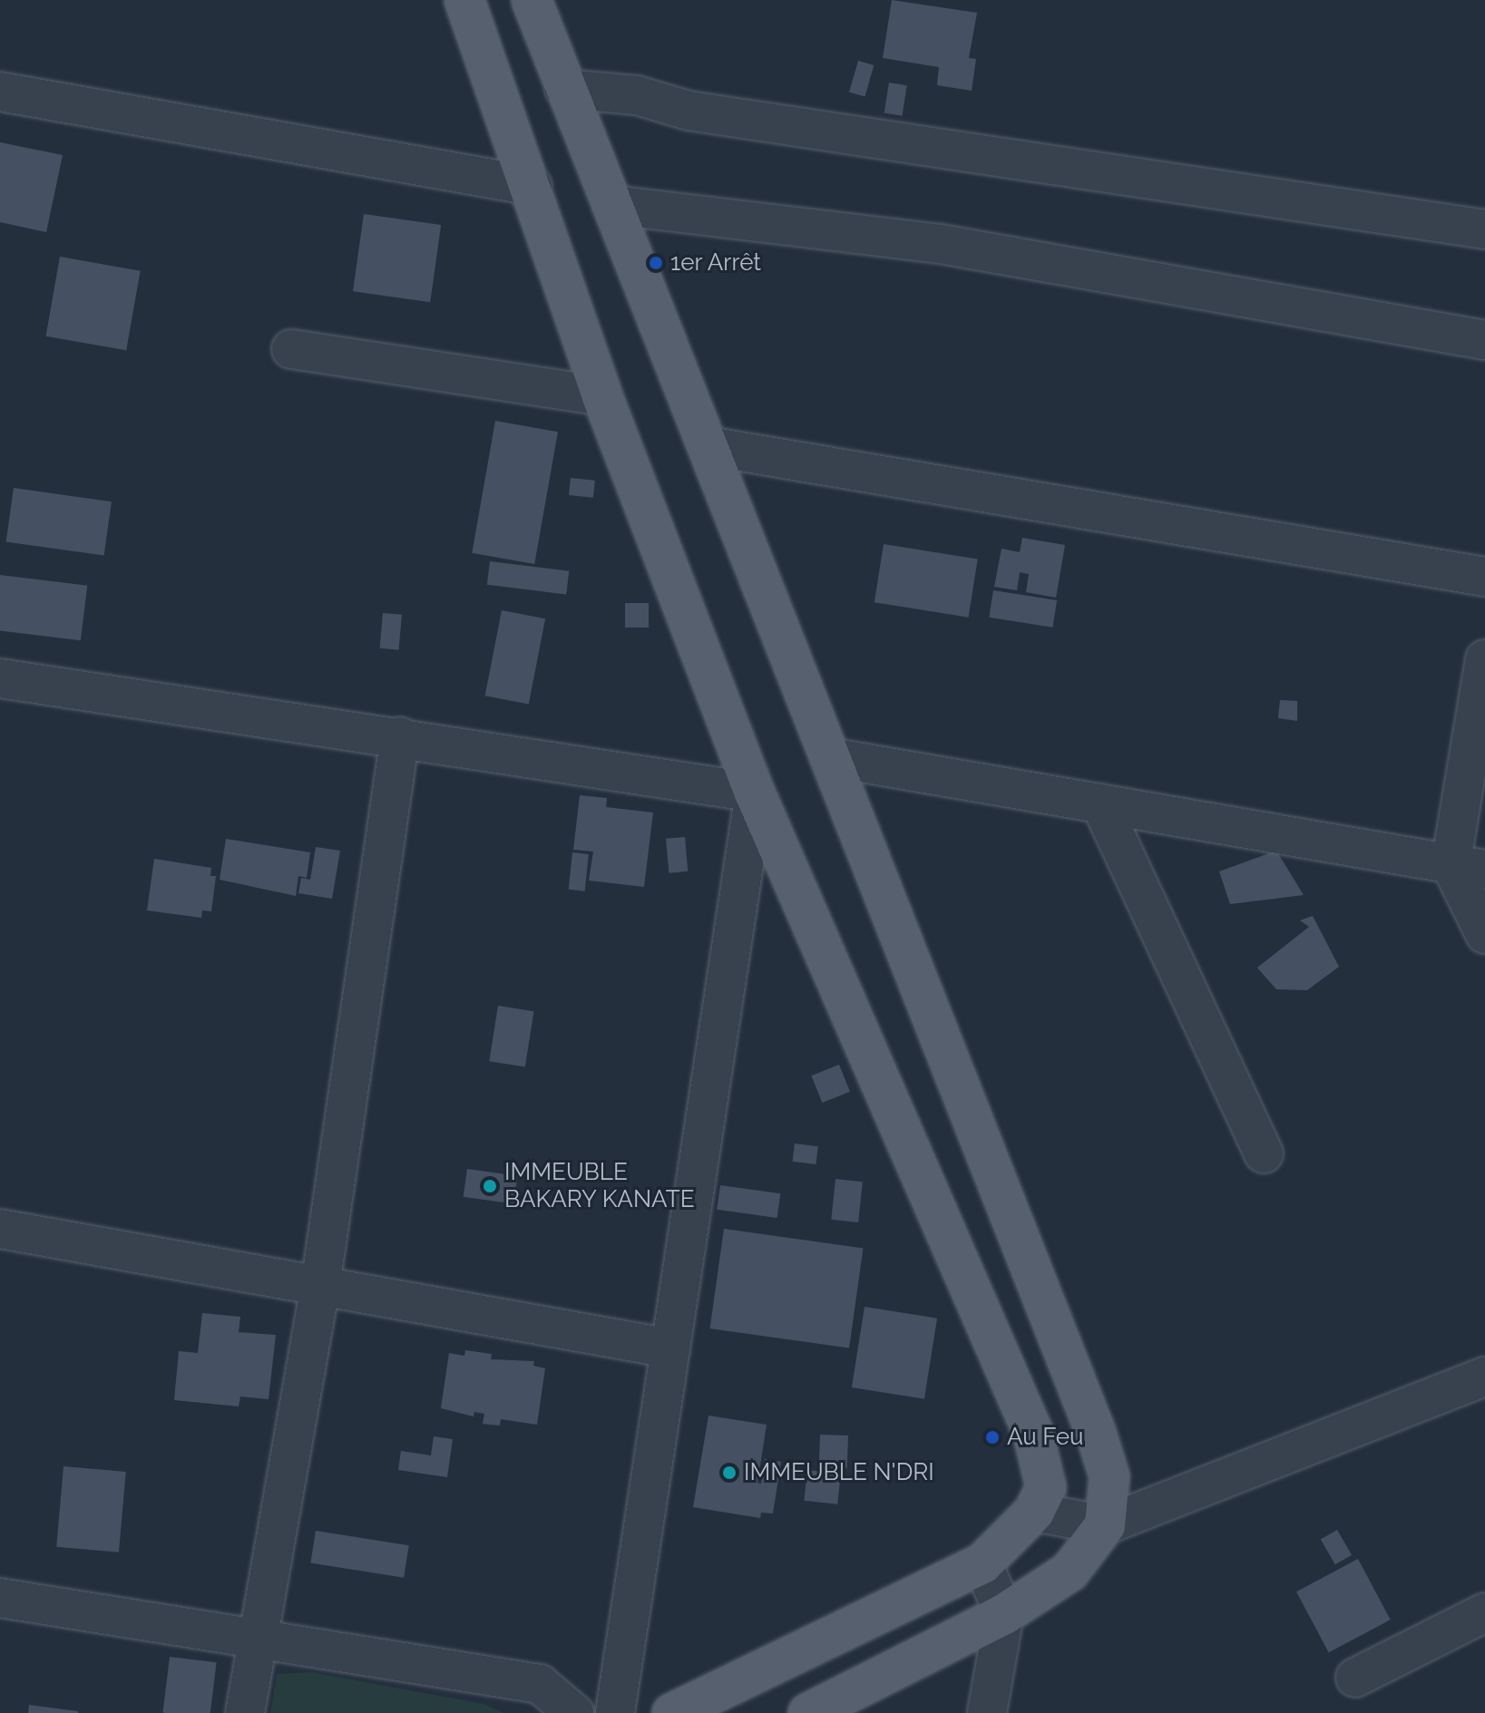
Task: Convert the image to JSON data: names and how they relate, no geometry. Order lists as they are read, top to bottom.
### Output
{
  "places": [
    "1er Arrêt",
    "IMMEUBLE BAKARY KANATE",
    "Au Feu",
    "IMMEUBLE N'DRI"
  ]
}
